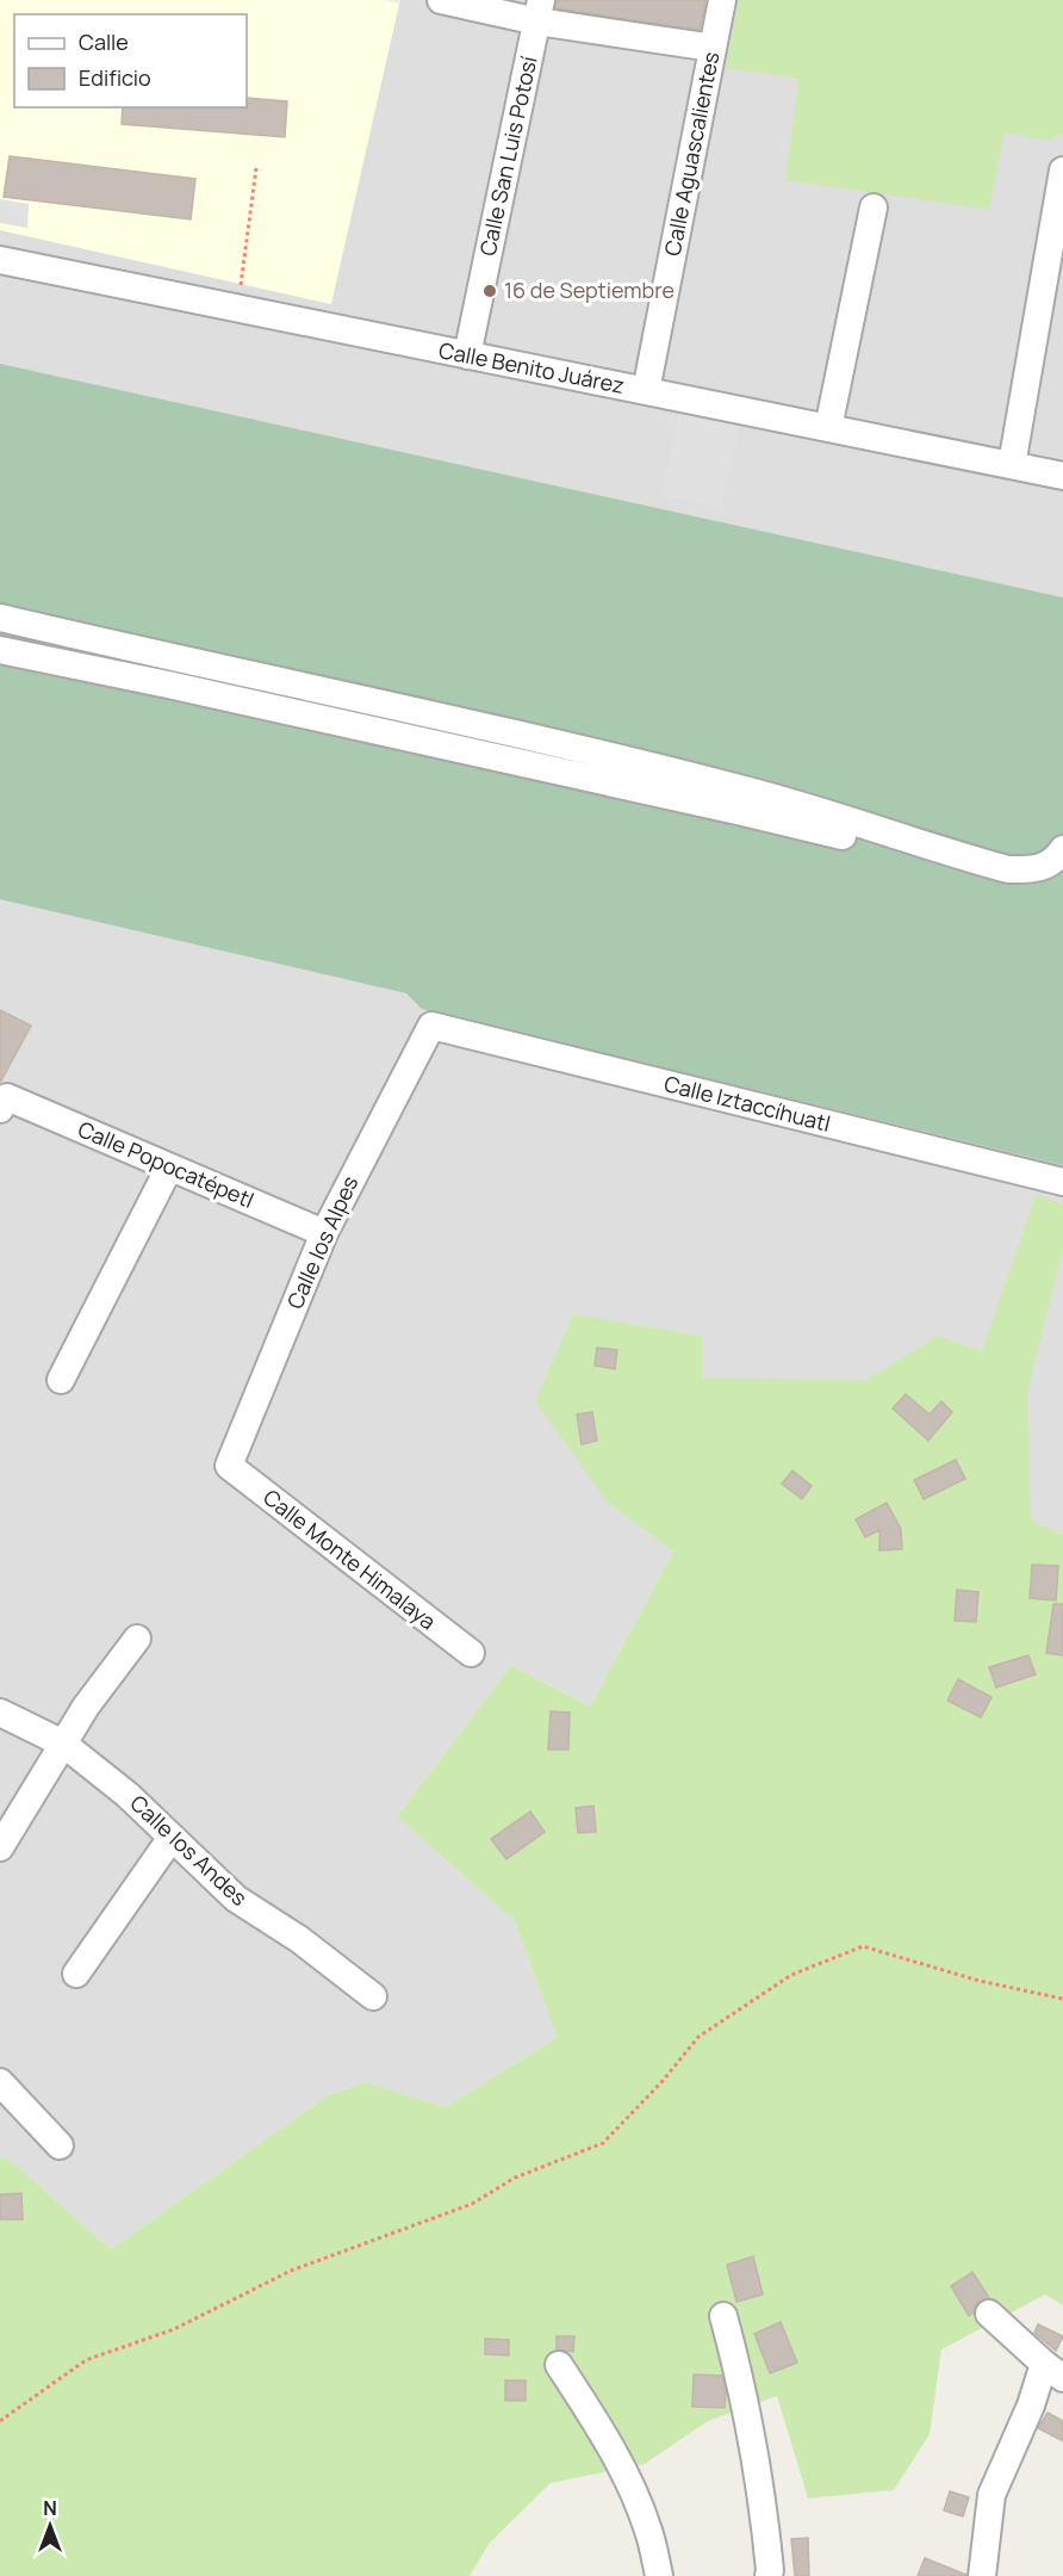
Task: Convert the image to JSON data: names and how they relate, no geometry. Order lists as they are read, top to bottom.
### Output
{
  "streets": {
    "street": [
      "Calle Aguascalientes",
      "Calle San Luis Potosí",
      "Calle Benito Juárez",
      "Calle Iztaccíhuatl",
      "Calle Popocatépetl",
      "Calle los Alpes",
      "Calle Monte Himalaya",
      "Calle los Andes"
    ]
  },
  "crossings": [
    ["Calle Aguascalientes", "Calle Benito Juárez"],
    ["Calle San Luis Potosí", "Calle Benito Juárez"],
    ["Calle Iztaccíhuatl", "Calle los Alpes"],
    ["Calle Popocatépetl", "Calle los Alpes"],
    ["Calle los Alpes", "Calle Monte Himalaya"]
  ],
  "places": ["16 de Septiembre"],
  "legend": ["Calle", "Edificio"],
  "north": "top"
}
